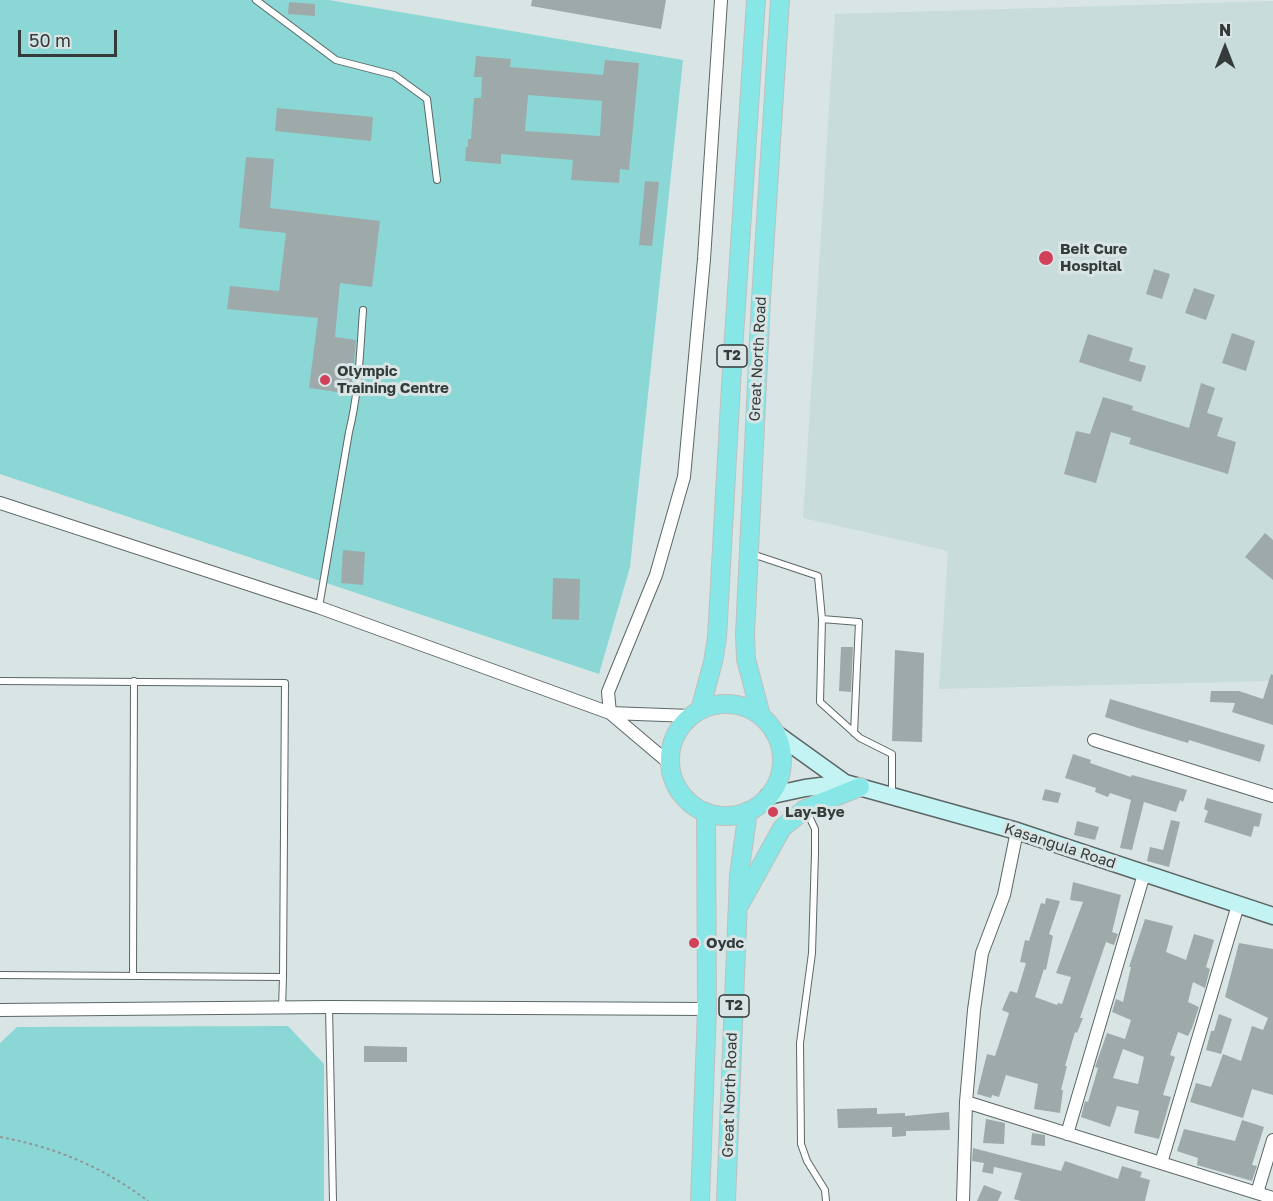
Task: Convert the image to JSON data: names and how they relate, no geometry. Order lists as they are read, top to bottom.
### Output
{
  "streets": {
    "main road": ["T2", "Great North Road", "Kasangula Road"]
  },
  "crossings": [
    ["T2", "Great North Road"],
    ["T2", "Kasangula Road"],
    ["Great North Road", "Kasangula Road"]
  ],
  "places": [
    "Beit Cure Hospital",
    "Olympic Training Centre",
    "Lay-Bye",
    "Oydc"
  ],
  "scale_bar": "50 m",
  "north": "top"
}
